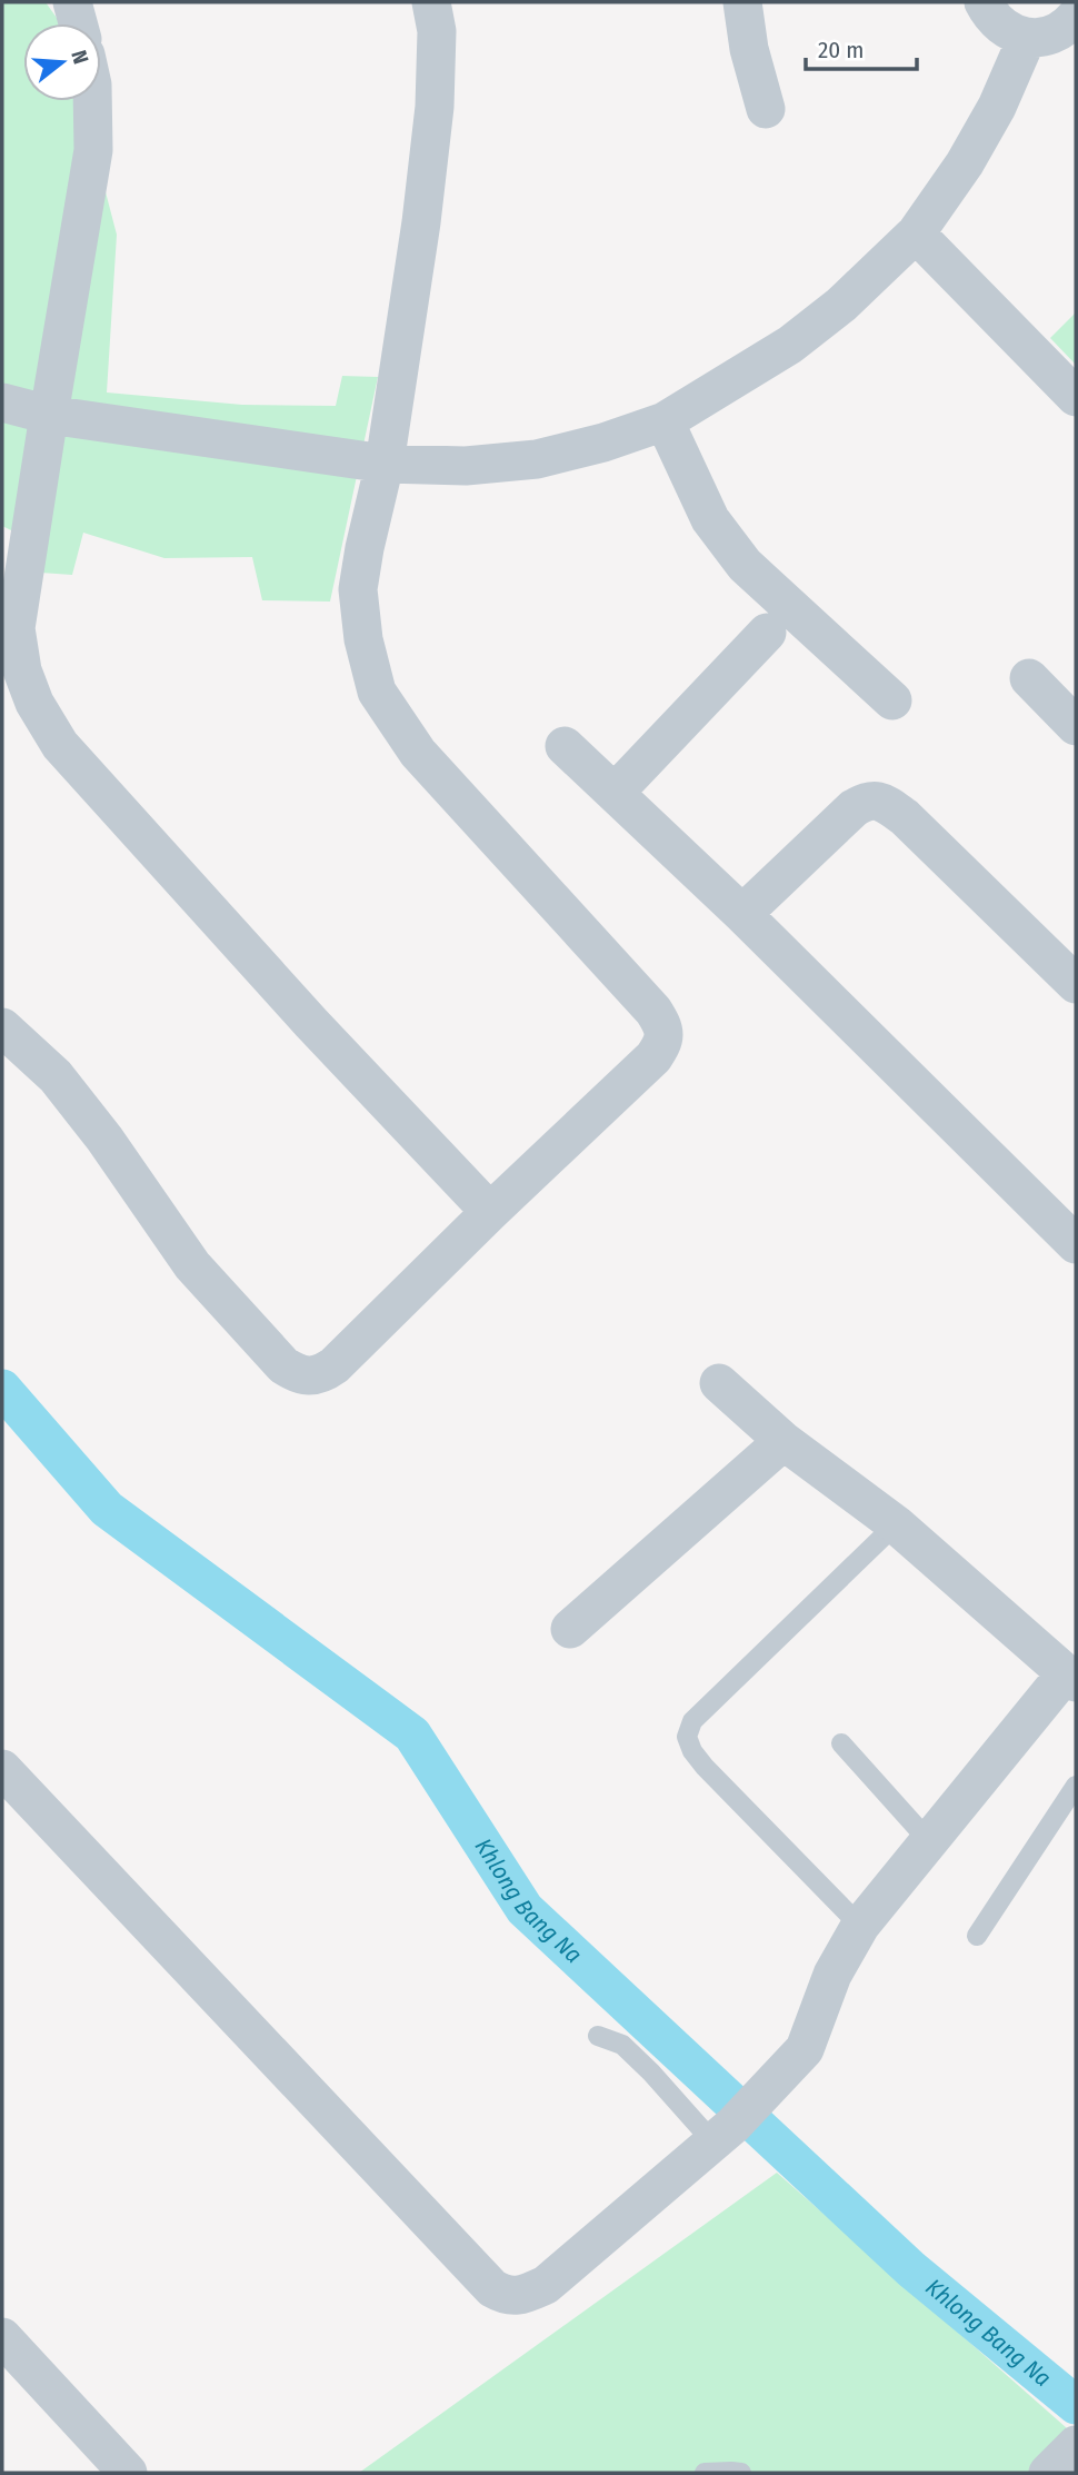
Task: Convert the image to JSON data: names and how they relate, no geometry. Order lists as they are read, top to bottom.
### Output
{
  "water": ["Khlong Bang Na"],
  "scale_bar": "20 m",
  "north": "right"
}
